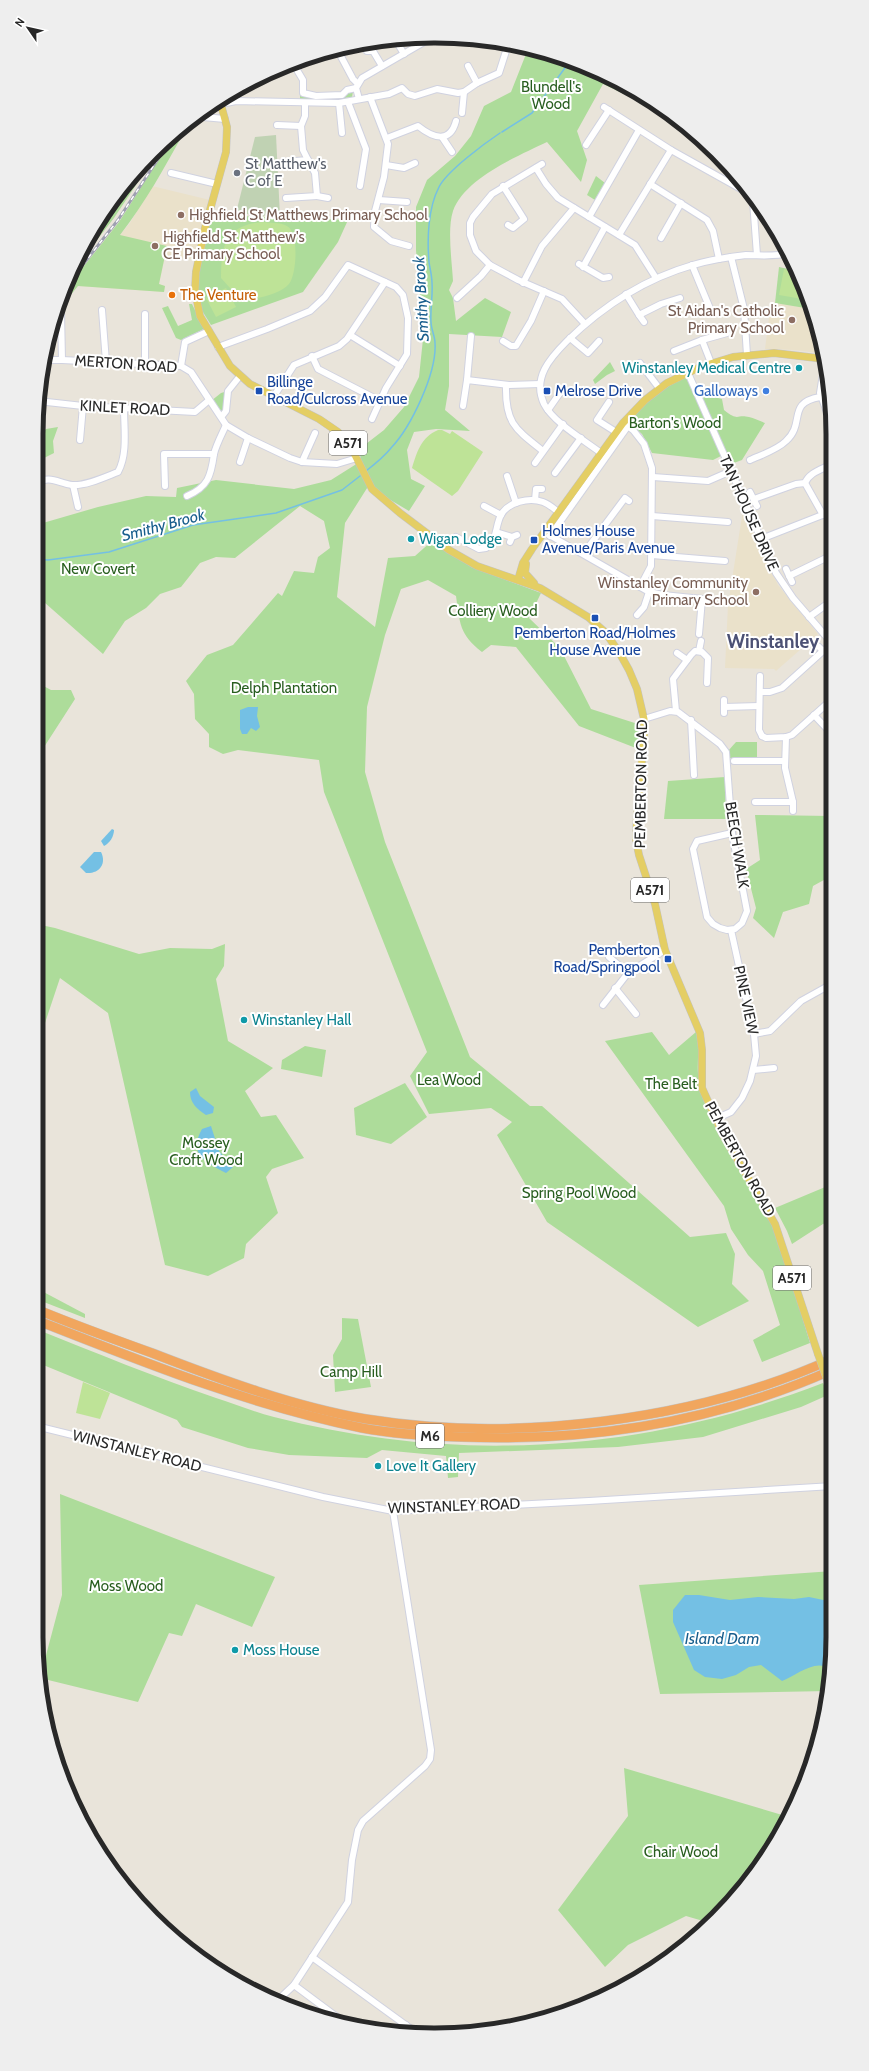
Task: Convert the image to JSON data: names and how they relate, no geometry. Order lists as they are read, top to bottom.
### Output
{
  "streets": {
    "highway": ["M6"],
    "main road": ["A571", "PEMBERTON ROAD"],
    "street": [
      "MERTON ROAD",
      "KINLET ROAD",
      "TAN HOUSE DRIVE",
      "BEECH WALK",
      "PINE VIEW",
      "WINSTANLEY ROAD"
    ]
  },
  "crossings": [
    ["MERTON ROAD", "KINLET ROAD"],
    ["A571", "PEMBERTON ROAD"],
    ["PEMBERTON ROAD", "PINE VIEW"],
    ["BEECH WALK", "PINE VIEW"]
  ],
  "districts": ["Winstanley"],
  "water": ["Smithy Brook", "Island Dam"],
  "parks": [
    "Blundell's Wood",
    "Barton's Wood",
    "New Covert",
    "Colliery Wood",
    "Delph Plantation",
    "Lea Wood",
    "The Belt",
    "Mossey Croft Wood",
    "Spring Pool Wood",
    "Camp Hill",
    "Moss Wood",
    "Chair Wood"
  ],
  "places": {
    "other": [
      "St Matthew's C of E",
      "Highfield St Matthews Primary School",
      "Highfield St Matthew's CE Primary School",
      "The Venture",
      "St Aidan's Catholic Primary School",
      "Winstanley Medical Centre",
      "Galloways",
      "Wigan Lodge",
      "Winstanley Community Primary School",
      "Winstanley Hall",
      "Love It Gallery",
      "Moss House"
    ],
    "transit": [
      "Billinge Road/Culcross Avenue",
      "Melrose Drive",
      "Holmes House Avenue/Paris Avenue",
      "Pemberton Road/Holmes House Avenue",
      "Pemberton Road/Springpool"
    ]
  },
  "north": "top left"
}
